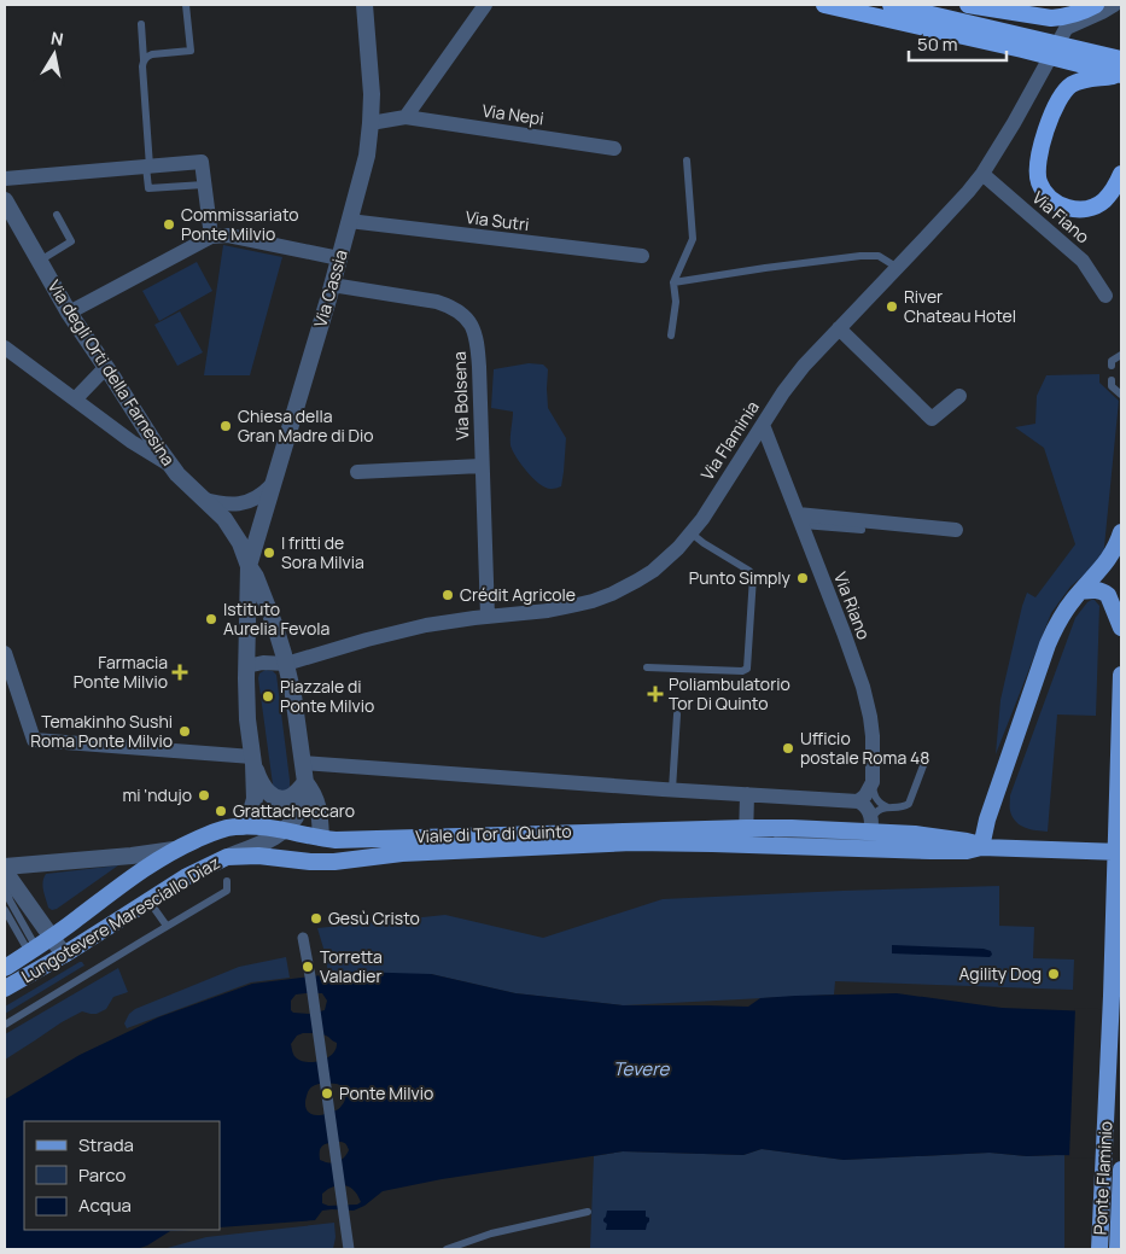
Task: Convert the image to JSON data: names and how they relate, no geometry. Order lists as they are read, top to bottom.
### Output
{
  "streets": {
    "main road": ["Viale di Tor di Quinto", "Lungotevere Maresciallo Diaz", "Ponte Flaminio"],
    "street": [
      "Via Nepi",
      "Via Fiano",
      "Via Sutri",
      "Via Cassia",
      "Via degli Orti della Farnesina",
      "Via Bolsena",
      "Via Flaminia",
      "Via Riano"
    ]
  },
  "crossings": [
    ["Via Nepi", "Via Cassia"],
    ["Via Fiano", "Via Flaminia"],
    ["Via Sutri", "Via Cassia"],
    ["Via Cassia", "Via degli Orti della Farnesina"],
    ["Via Cassia", "Via Bolsena"],
    ["Via Bolsena", "Via Flaminia"],
    ["Via Flaminia", "Via Riano"],
    ["Viale di Tor di Quinto", "Lungotevere Maresciallo Diaz"]
  ],
  "water": ["Tevere"],
  "places": {
    "other": [
      "Commissariato Ponte Milvio",
      "River Chateau Hotel",
      "Chiesa della Gran Madre di Dio",
      "I fritti de Sora Milvia",
      "Punto Simply",
      "Crédit Agricole",
      "Istituto Aurelia Fevola",
      "Piazzale di Ponte Milvio",
      "Temakinho Sushi Roma Ponte Milvio",
      "Ufficio postale Roma 48",
      "mi 'ndujo",
      "Grattacheccaro",
      "Gesù Cristo",
      "Torretta Valadier",
      "Agility Dog",
      "Ponte Milvio"
    ],
    "health": ["Farmacia Ponte Milvio", "Poliambulatorio Tor Di Quinto"]
  },
  "legend": ["Strada", "Parco", "Acqua"],
  "scale_bar": "50 m",
  "north": "top"
}
